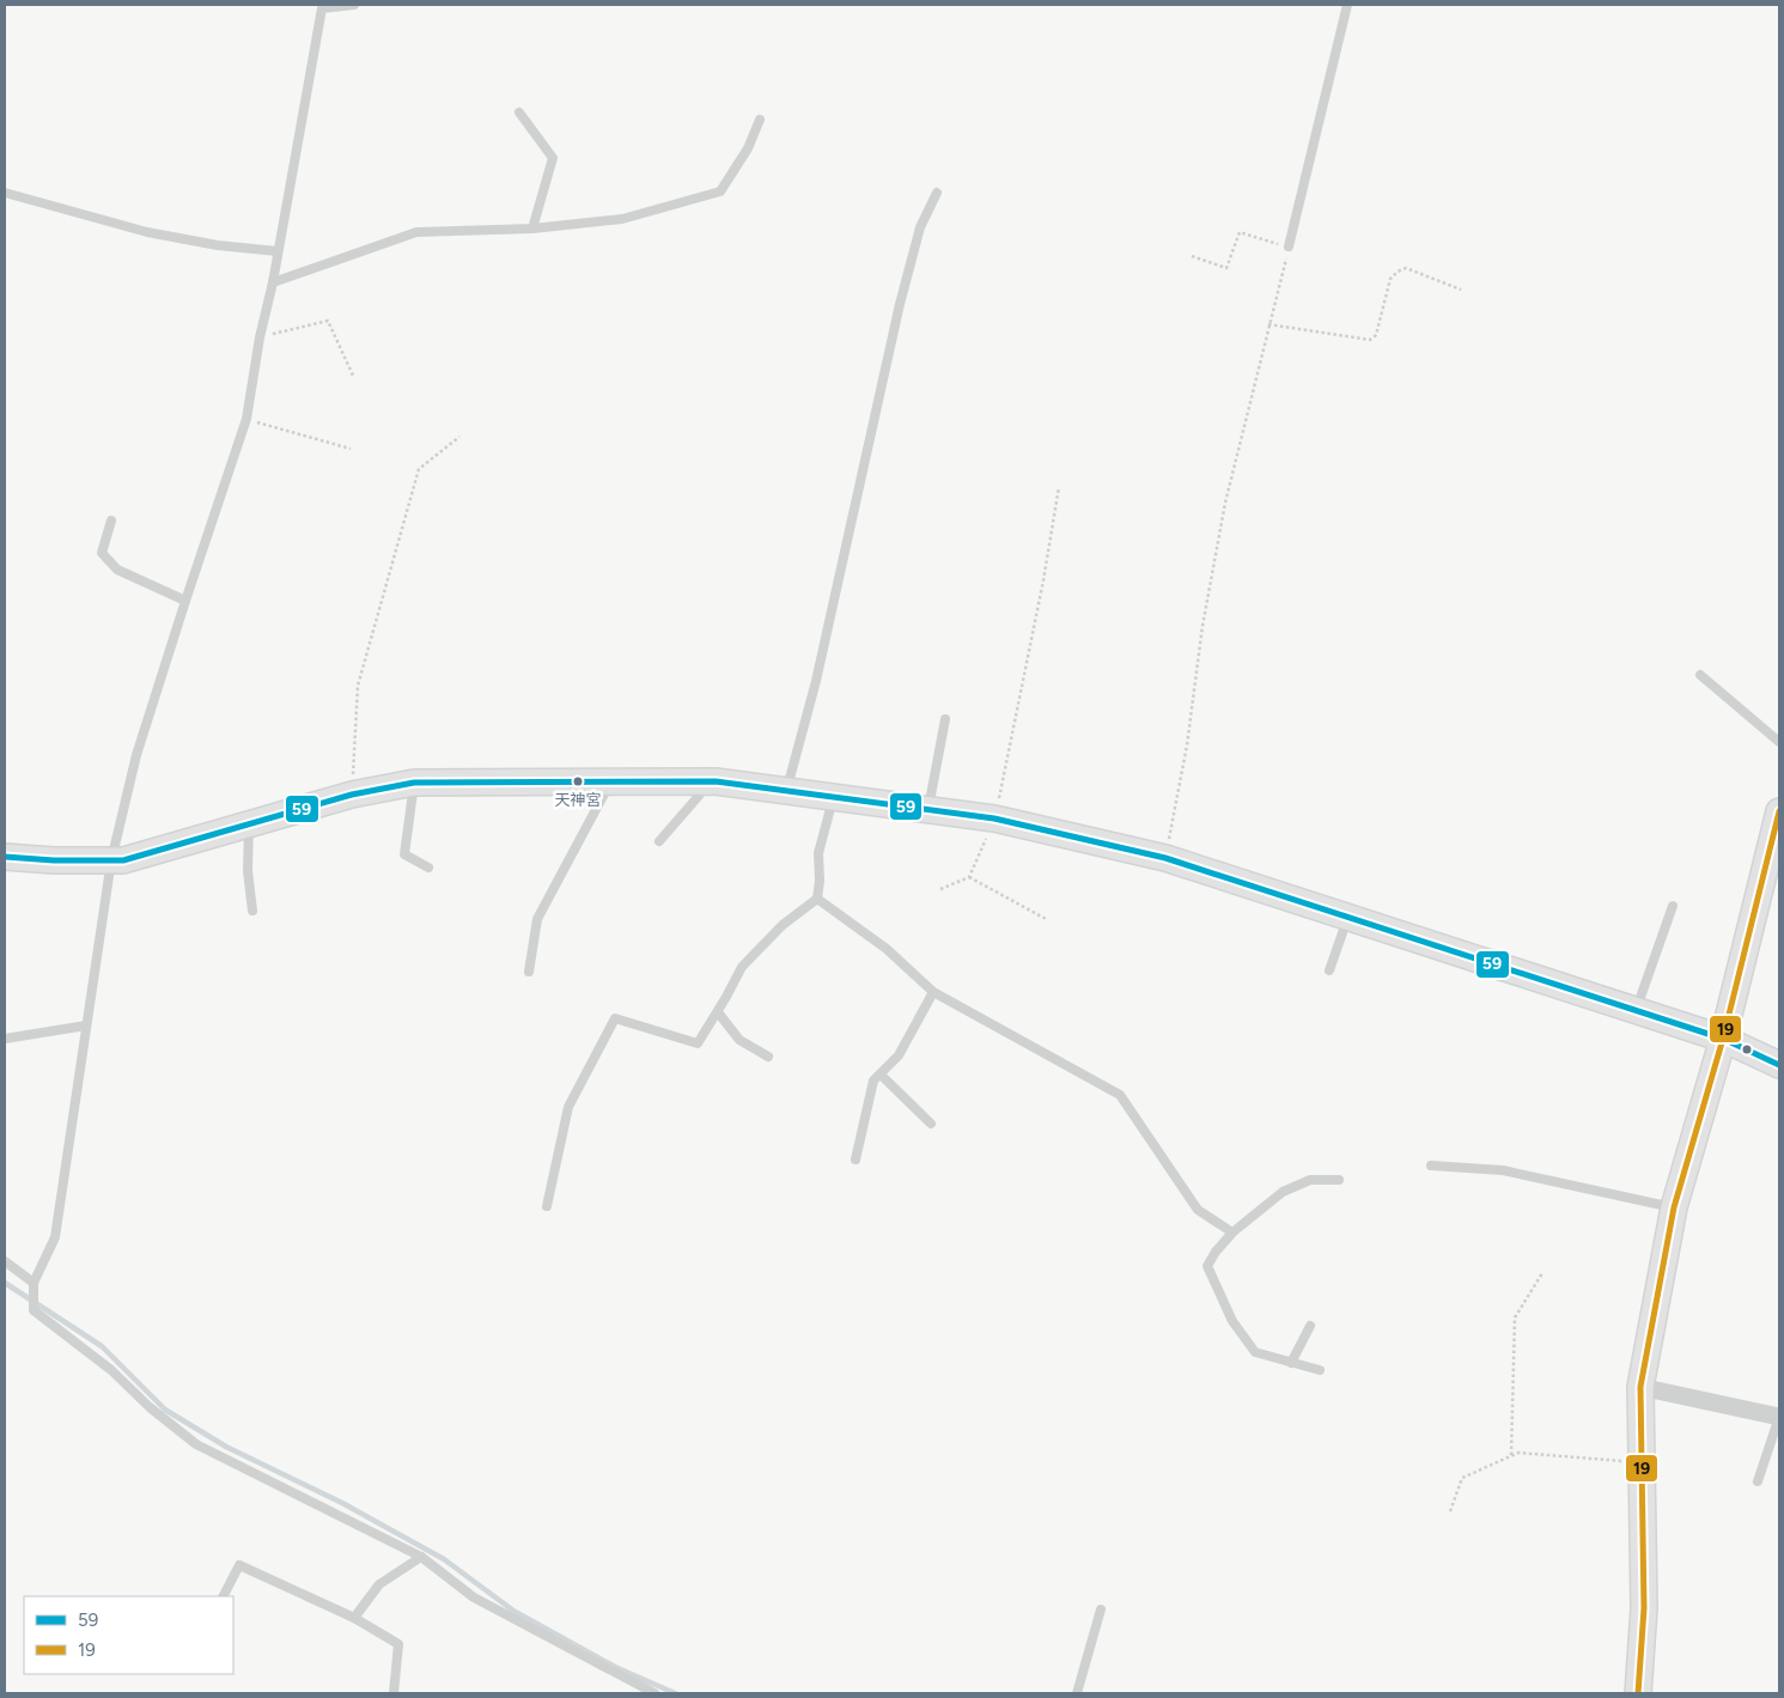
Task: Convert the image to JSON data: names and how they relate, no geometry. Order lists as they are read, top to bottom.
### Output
{
  "places": ["天神宮"],
  "lines": ["transit line 59", "transit line 19"],
  "legend": ["59", "19"]
}
